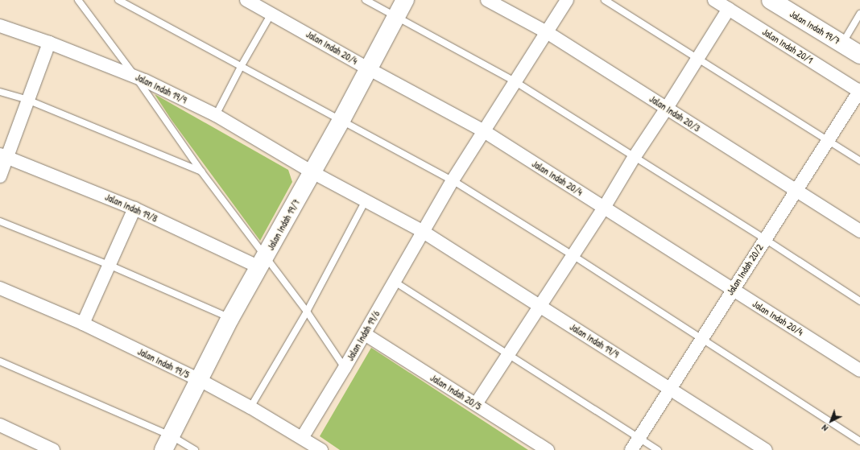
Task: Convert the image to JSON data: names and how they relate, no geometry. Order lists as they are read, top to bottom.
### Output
{
  "streets": {
    "street": [
      "Jalan Indah 19/7",
      "Jalan Indah 20/1",
      "Jalan Indah 20/4",
      "Jalan Indah 19/9",
      "Jalan Indah 20/3",
      "Jalan Indah 19/8",
      "Jalan Indah 20/2",
      "Jalan Indah 19/6",
      "Jalan Indah 19/5",
      "Jalan Indah 20/5"
    ]
  },
  "crossings": [
    ["Jalan Indah 19/7", "Jalan Indah 20/4"],
    ["Jalan Indah 19/7", "Jalan Indah 19/9"],
    ["Jalan Indah 19/7", "Jalan Indah 19/8"],
    ["Jalan Indah 19/7", "Jalan Indah 19/5"],
    ["Jalan Indah 20/1", "Jalan Indah 20/2"],
    ["Jalan Indah 20/4", "Jalan Indah 20/2"],
    ["Jalan Indah 20/4", "Jalan Indah 19/6"],
    ["Jalan Indah 19/9", "Jalan Indah 20/2"],
    ["Jalan Indah 19/9", "Jalan Indah 19/6"],
    ["Jalan Indah 20/3", "Jalan Indah 20/2"],
    ["Jalan Indah 20/3", "Jalan Indah 19/6"],
    ["Jalan Indah 19/6", "Jalan Indah 19/5"],
    ["Jalan Indah 19/6", "Jalan Indah 20/5"]
  ],
  "north": "bottom left"
}
